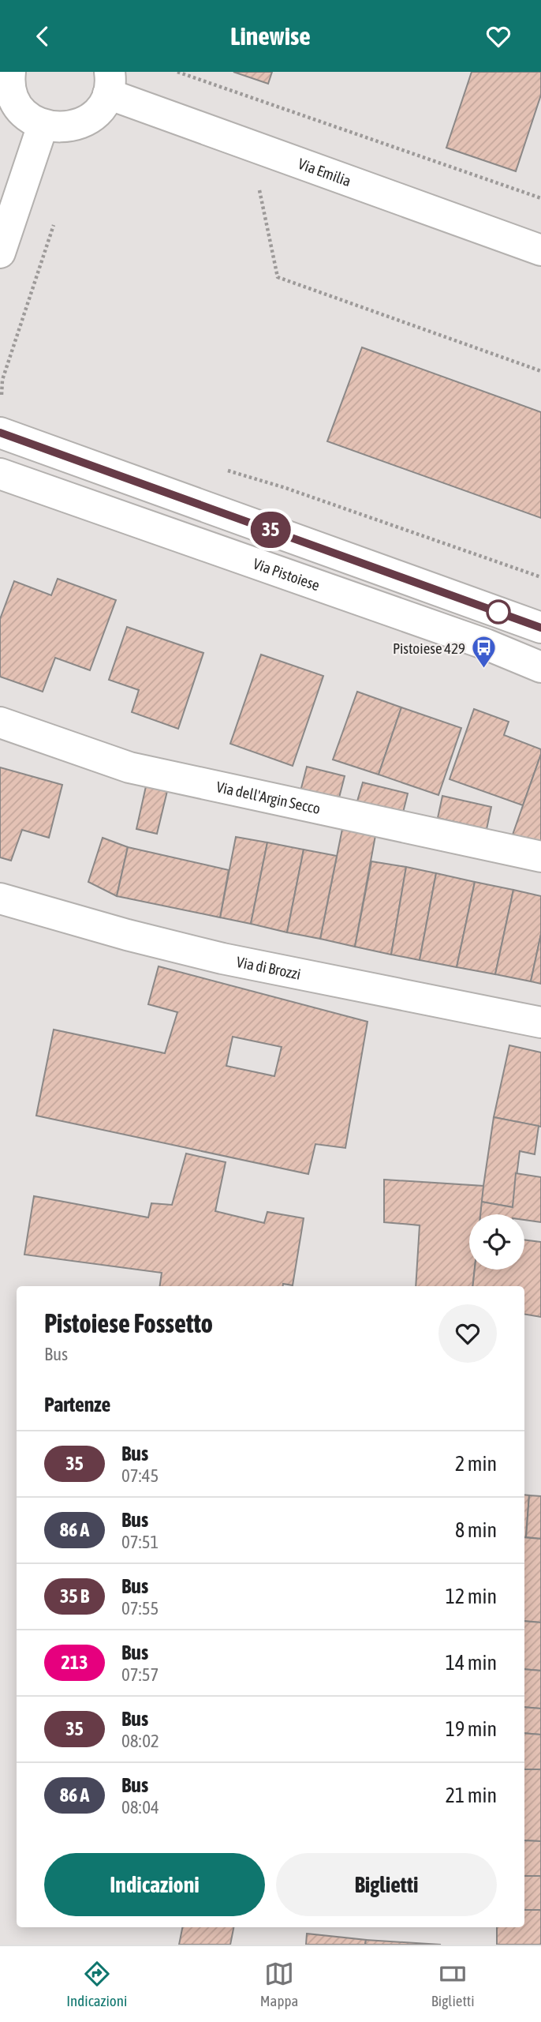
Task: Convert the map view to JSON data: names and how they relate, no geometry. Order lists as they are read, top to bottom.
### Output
{
  "streets": {
    "street": [
      "Via Emilia",
      "Via Pistoiese",
      "Via dell'Argin Secco",
      "Via di Brozzi"
    ]
  },
  "places": {
    "bus stop": ["Pistoiese 429"]
  },
  "lines": ["bus line 35"],
  "page": {
    "header": "Linewise",
    "on_map": "35",
    "heading": [
      ["Pistoiese Fossetto", "Bus"],
      "Partenze"
    ],
    "list": [
      {
        "mark": "35",
        "name": "Bus",
        "note": "07:45",
        "value": "2 min"
      },
      {
        "mark": "86 A",
        "name": "Bus",
        "note": "07:51",
        "value": "8 min"
      },
      {
        "mark": "35 B",
        "name": "Bus",
        "note": "07:55",
        "value": "12 min"
      },
      {
        "mark": "213",
        "name": "Bus",
        "note": "07:57",
        "value": "14 min"
      },
      {
        "mark": "35",
        "name": "Bus",
        "note": "08:02",
        "value": "19 min"
      },
      {
        "mark": "86 A",
        "name": "Bus",
        "note": "08:04",
        "value": "21 min"
      }
    ],
    "buttons": ["Indicazioni", "Biglietti"],
    "tabs": ["Indicazioni", "Mappa", "Biglietti"]
  }
}
